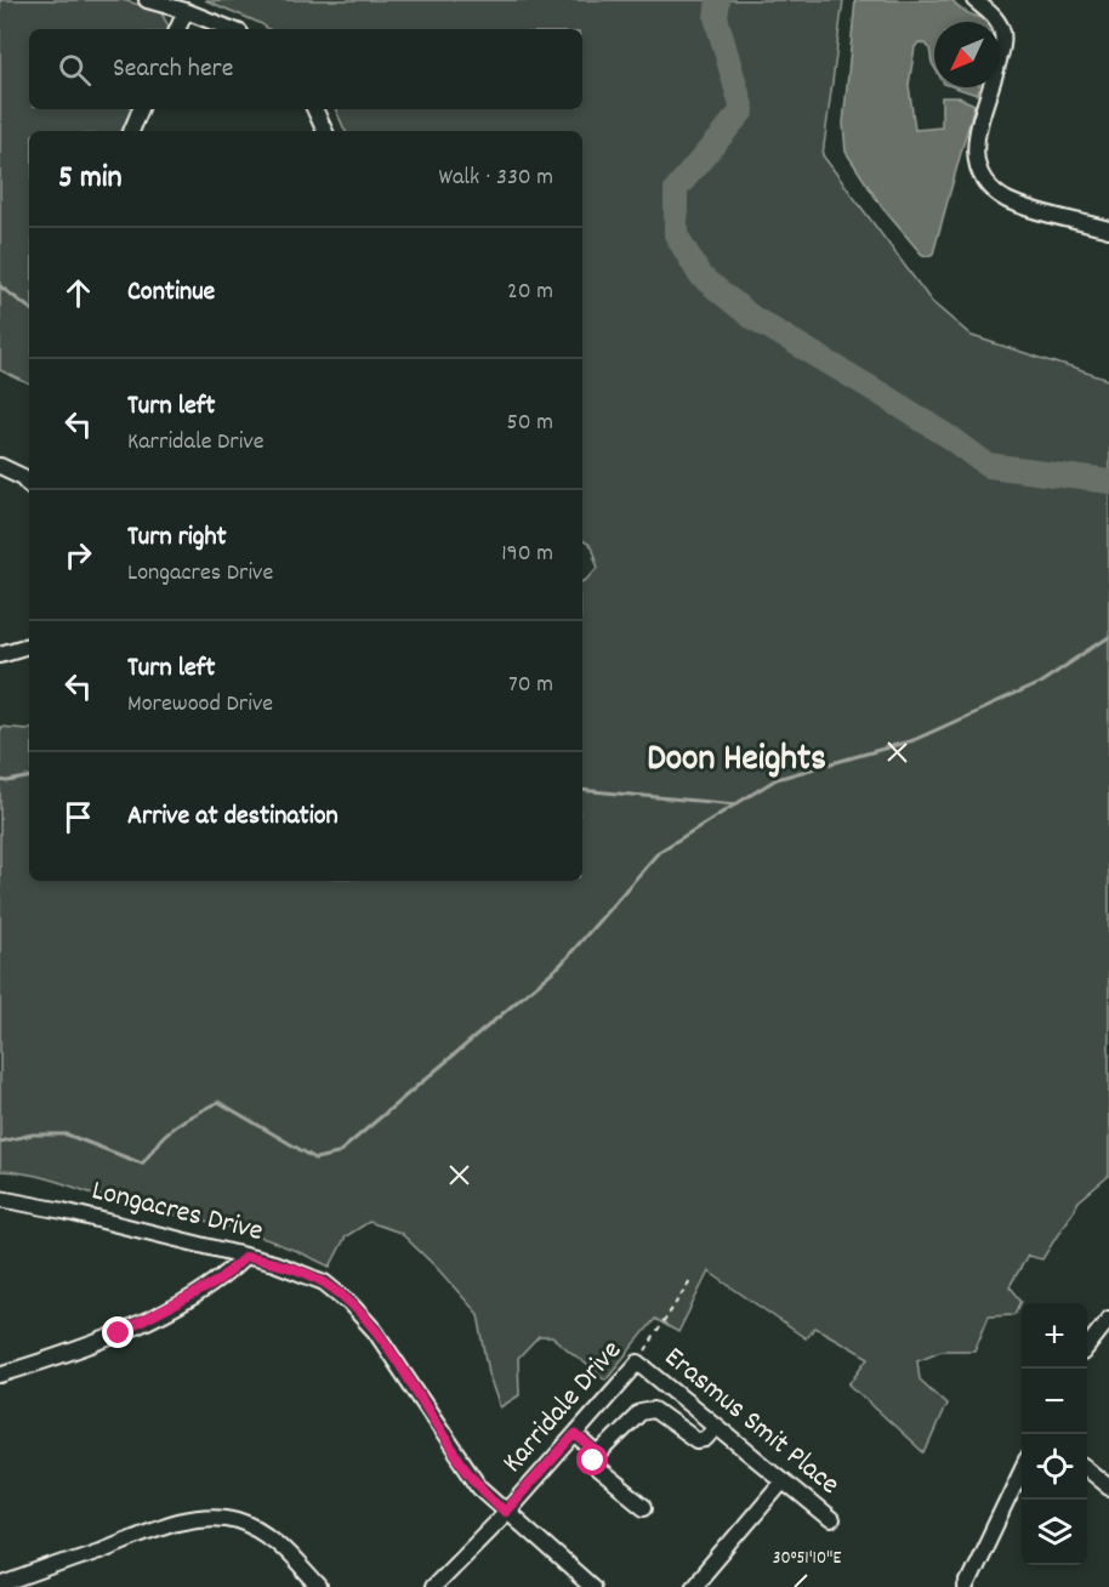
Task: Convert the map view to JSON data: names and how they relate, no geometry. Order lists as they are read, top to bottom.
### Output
{
  "streets": {
    "street": ["Longacres Drive", "Karridale Drive", "Erasmus Smit Place"]
  },
  "crossings": [
    ["Longacres Drive", "Karridale Drive"],
    ["Karridale Drive", "Erasmus Smit Place"]
  ],
  "districts": ["Doon Heights"],
  "north": "bottom left",
  "page": {
    "search": "Search here",
    "heading": ["5 min", "Walk · 330 m"],
    "list": [
      ["Continue", "20 m"],
      ["Turn left", "Karridale Drive", "50 m"],
      ["Turn right", "Longacres Drive", "190 m"],
      ["Turn left", "Morewood Drive", "70 m"],
      "Arrive at destination"
    ],
    "map_buttons": ["+", "−"]
  },
  "coordinates": ["30°51'10\"E"]
}
